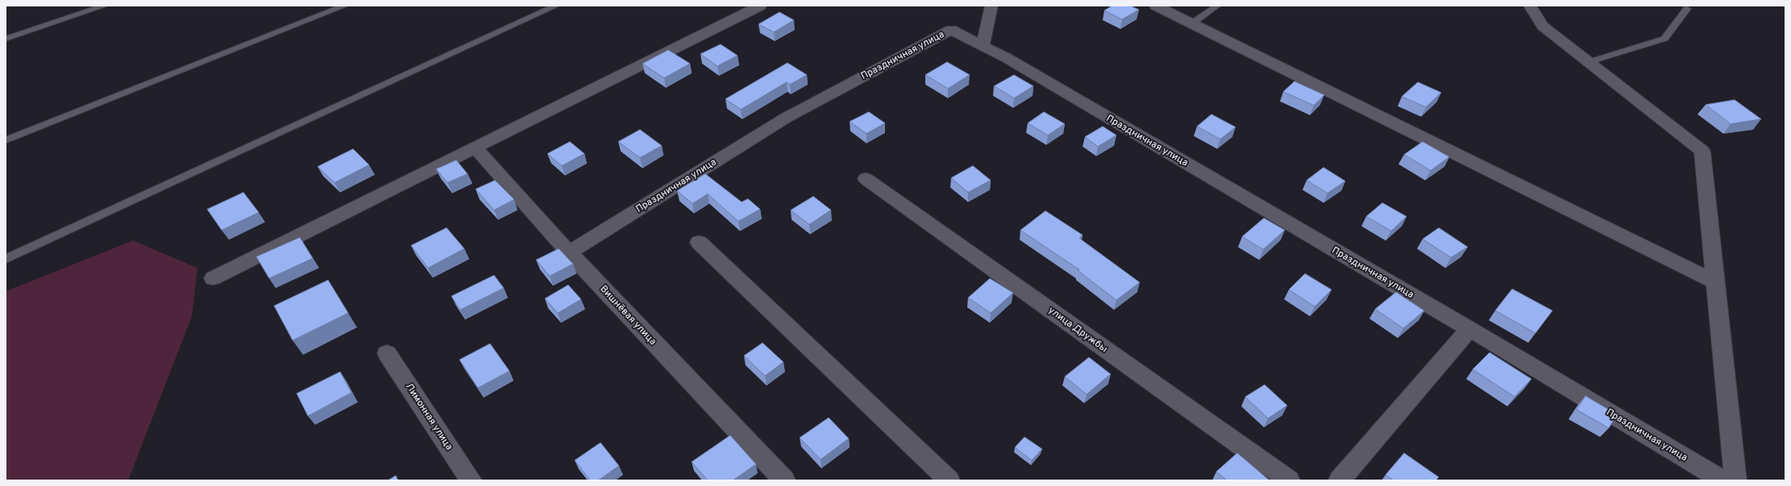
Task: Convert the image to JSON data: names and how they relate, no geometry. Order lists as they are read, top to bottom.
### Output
{
  "streets": {
    "street": [
      "Праздничная улица",
      "Вишнёвая улица",
      "улица Дружбы",
      "Лимонная улица"
    ]
  },
  "crossings": [
    ["Праздничная улица", "Вишнёвая улица"]
  ]
}
